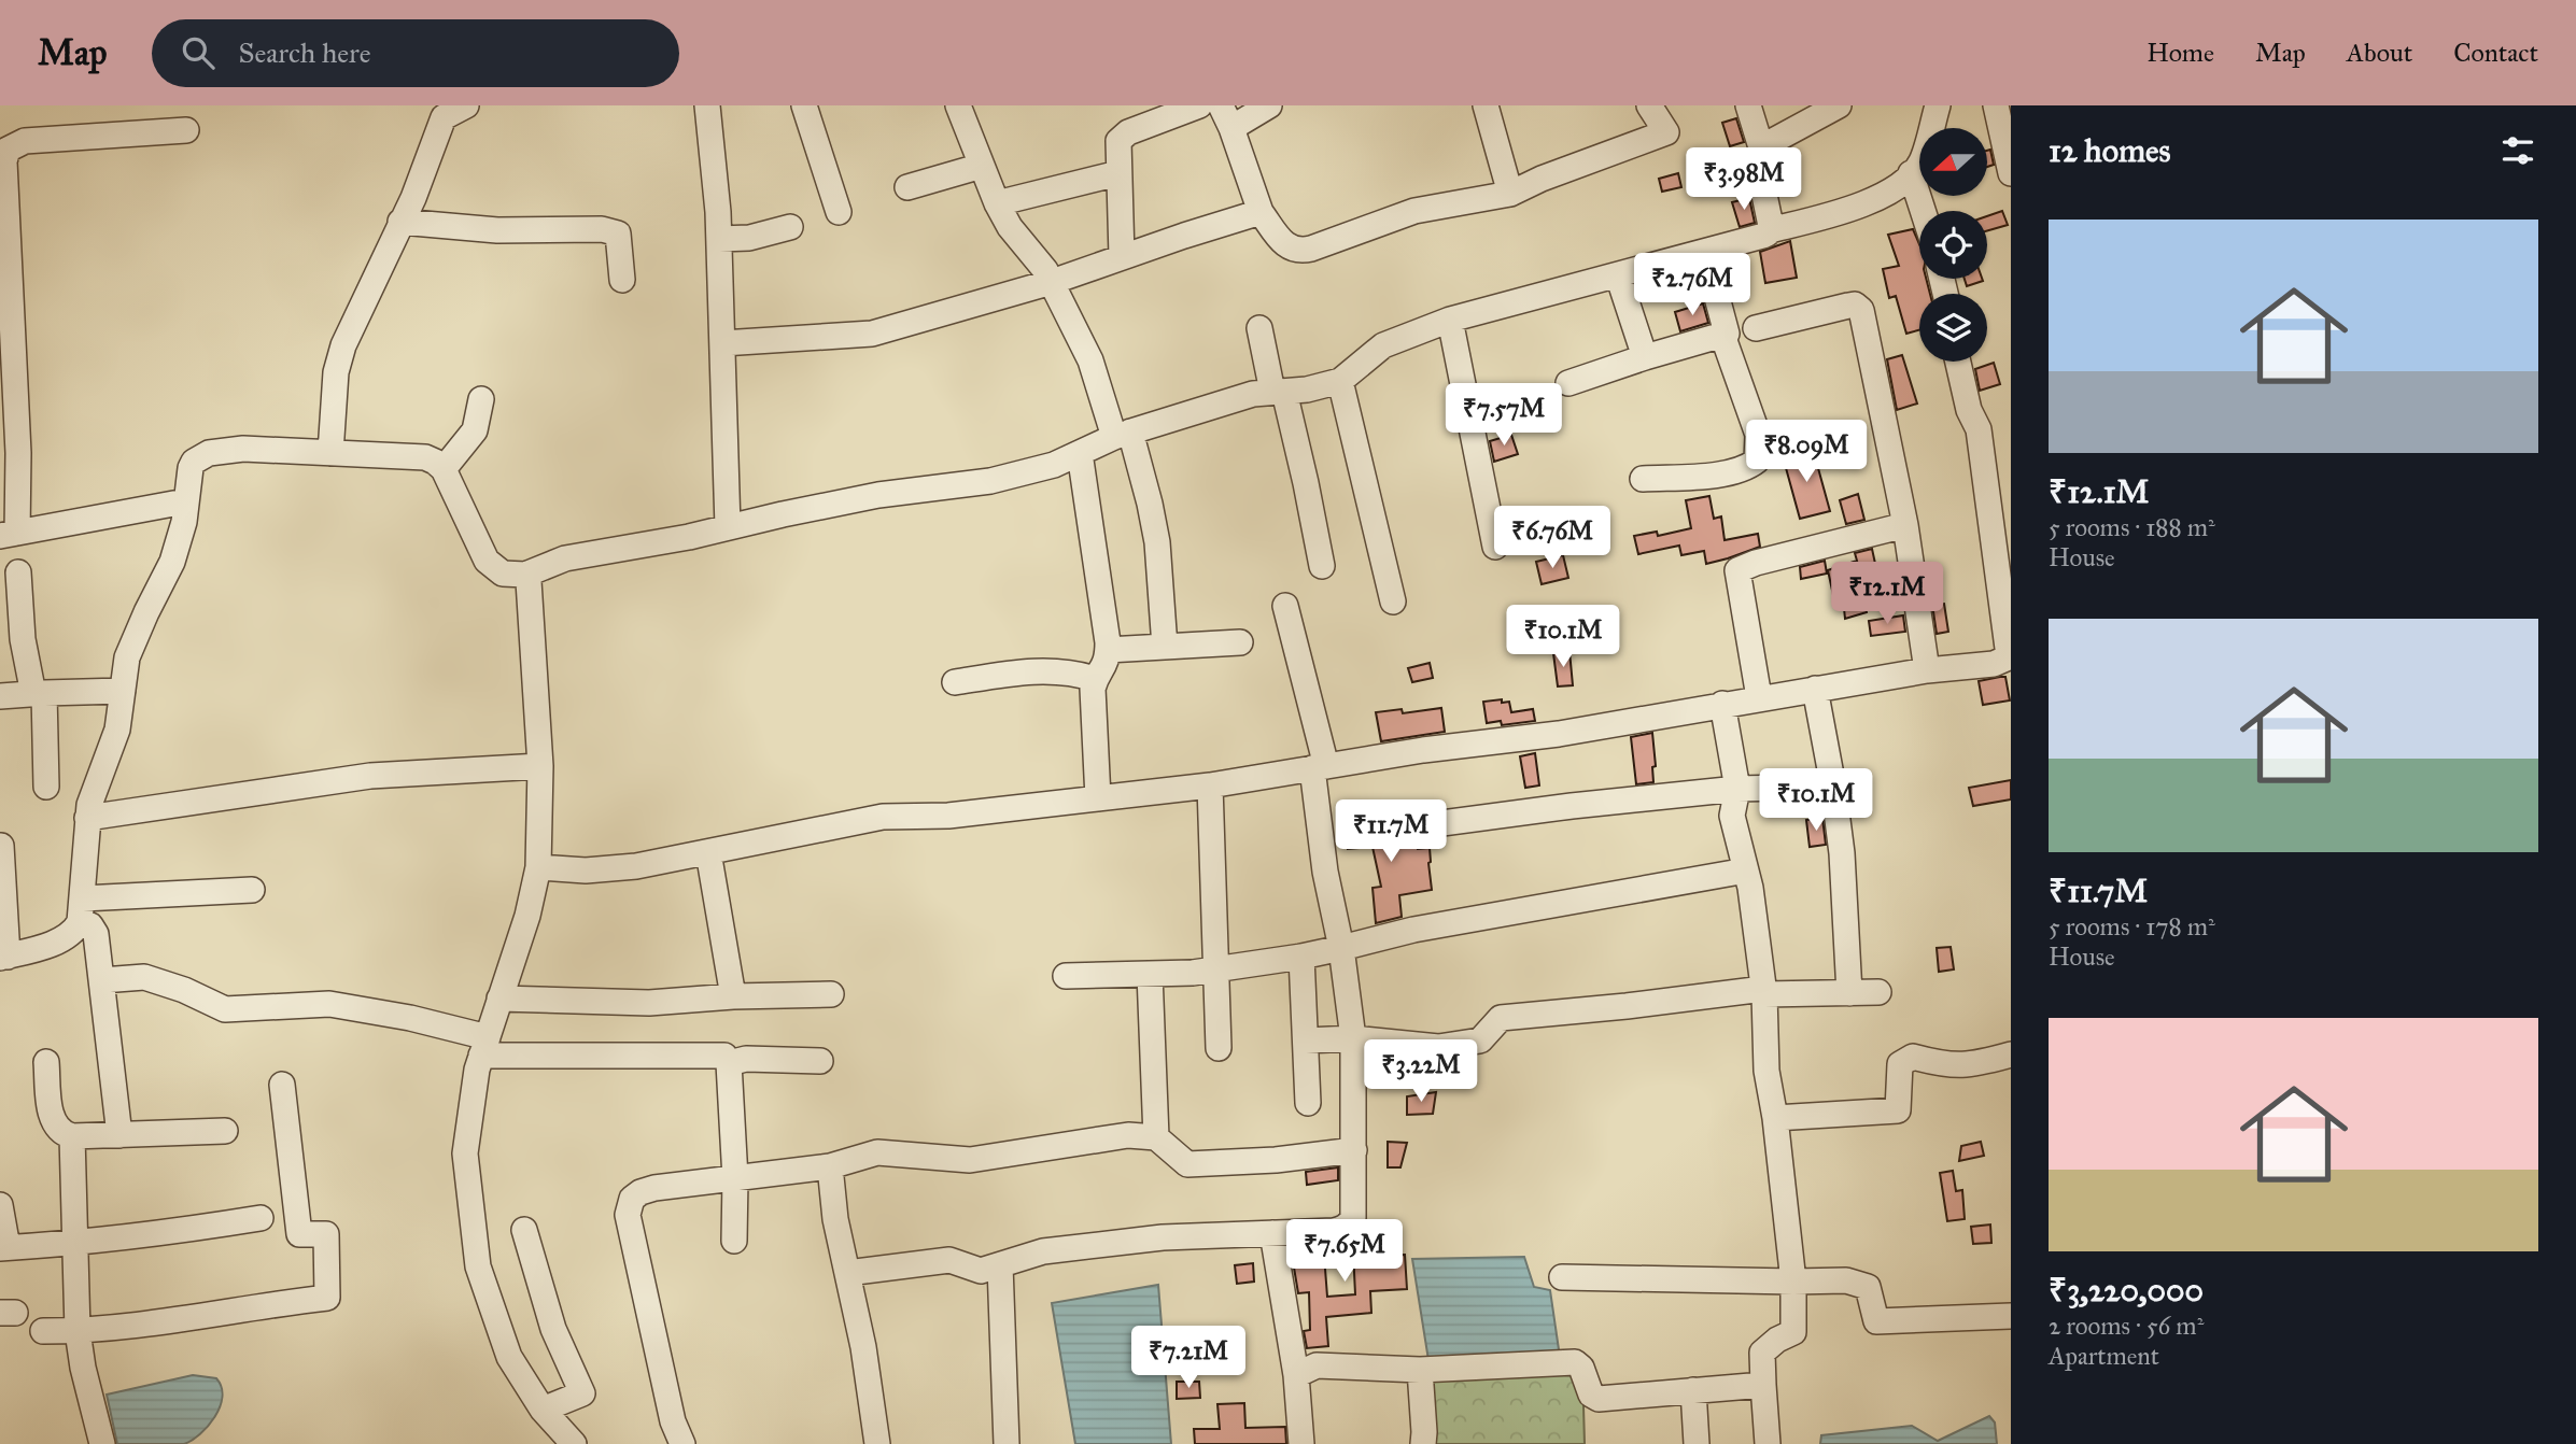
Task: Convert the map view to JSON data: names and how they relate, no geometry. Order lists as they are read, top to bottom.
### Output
{
  "north": "left",
  "page": {
    "header": "Map",
    "search": "Search here",
    "nav": [
      "Home",
      "Map",
      "About",
      "Contact"
    ],
    "heading": "12 homes",
    "price": [
      "₹3.98M",
      "₹2.76M",
      "₹7.57M",
      "₹8.09M",
      "₹6.76M",
      "₹12.1M",
      "₹10.1M",
      "₹10.1M",
      "₹11.7M",
      "₹3.22M",
      "₹7.65M",
      "₹7.21M"
    ],
    "list": [
      {
        "name": "₹12.1M",
        "note": "5 rooms · 188 m² · House"
      },
      {
        "name": "₹11.7M",
        "note": "5 rooms · 178 m² · House"
      },
      {
        "name": "₹3,220,000",
        "note": "2 rooms · 56 m² · Apartment"
      }
    ]
  }
}
